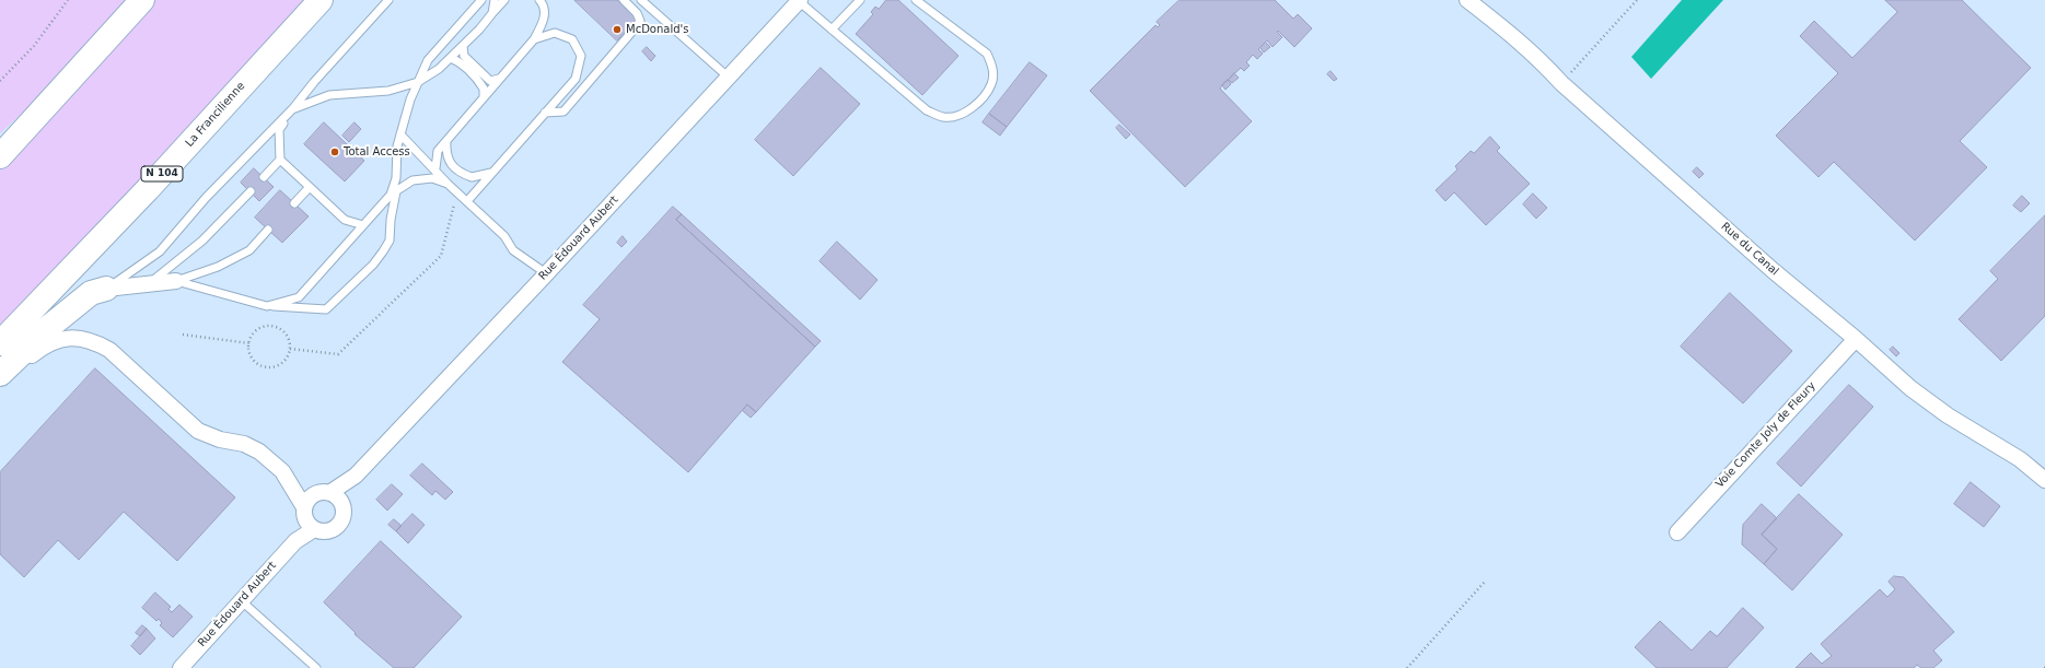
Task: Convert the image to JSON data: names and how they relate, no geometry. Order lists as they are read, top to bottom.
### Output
{
  "streets": {
    "highway": ["La Francilienne", "N 104"],
    "street": ["Rue Édouard Aubert", "Rue du Canal", "Voie Comte Joly de Fleury"]
  },
  "crossings": [
    ["Rue du Canal", "Voie Comte Joly de Fleury"]
  ],
  "places": ["McDonald's", "Total Access"]
}
